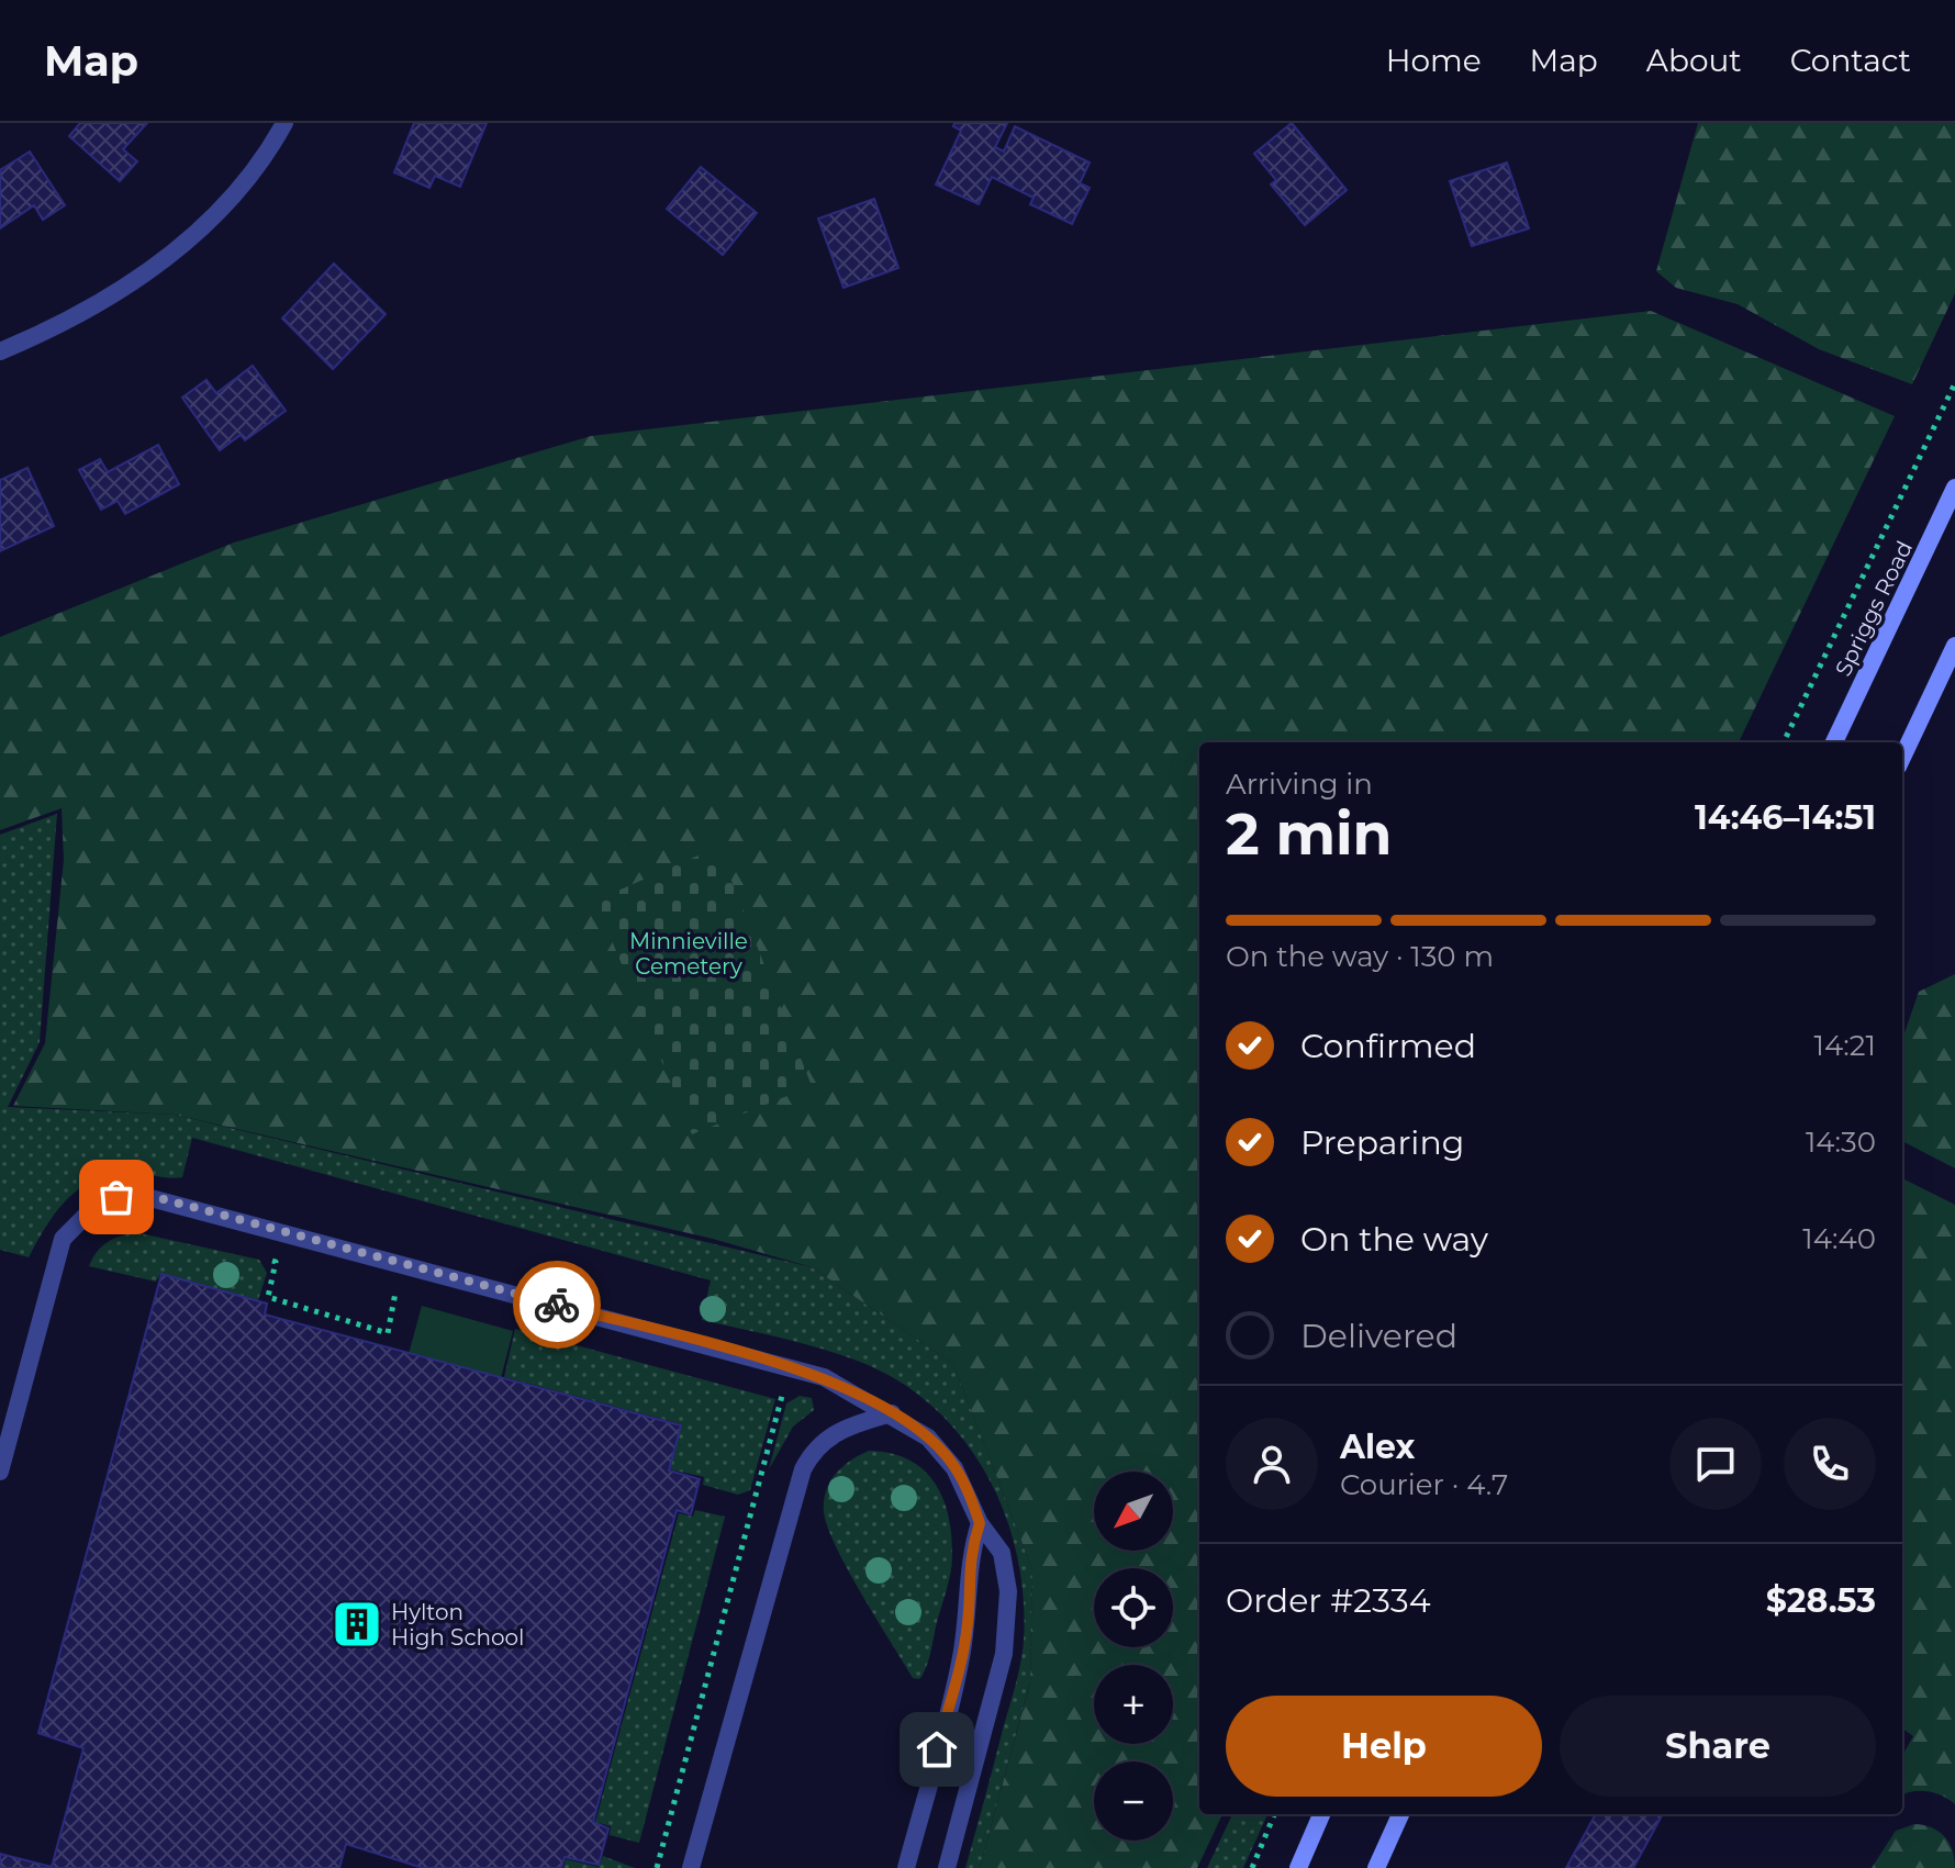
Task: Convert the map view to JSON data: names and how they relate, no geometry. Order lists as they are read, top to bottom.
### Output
{
  "streets": {
    "main road": ["Spriggs Road"]
  },
  "parks": ["Minnieville Cemetery"],
  "places": {
    "building": ["Hylton High School"]
  },
  "north": "bottom left",
  "page": {
    "header": "Map",
    "nav": [
      "Home",
      "Map",
      "About",
      "Contact"
    ],
    "heading": ["2 min", "Arriving in", "14:46–14:51"],
    "panel": [
      "Alex",
      "Courier · 4.7",
      "Order #2334",
      "$28.53"
    ],
    "bar": "On the way · 130 m",
    "list": [
      ["Confirmed", "14:21"],
      ["Preparing", "14:30"],
      ["On the way", "14:40"],
      "Delivered"
    ],
    "map_buttons": ["+", "−"],
    "buttons": ["Help", "Share"]
  }
}
